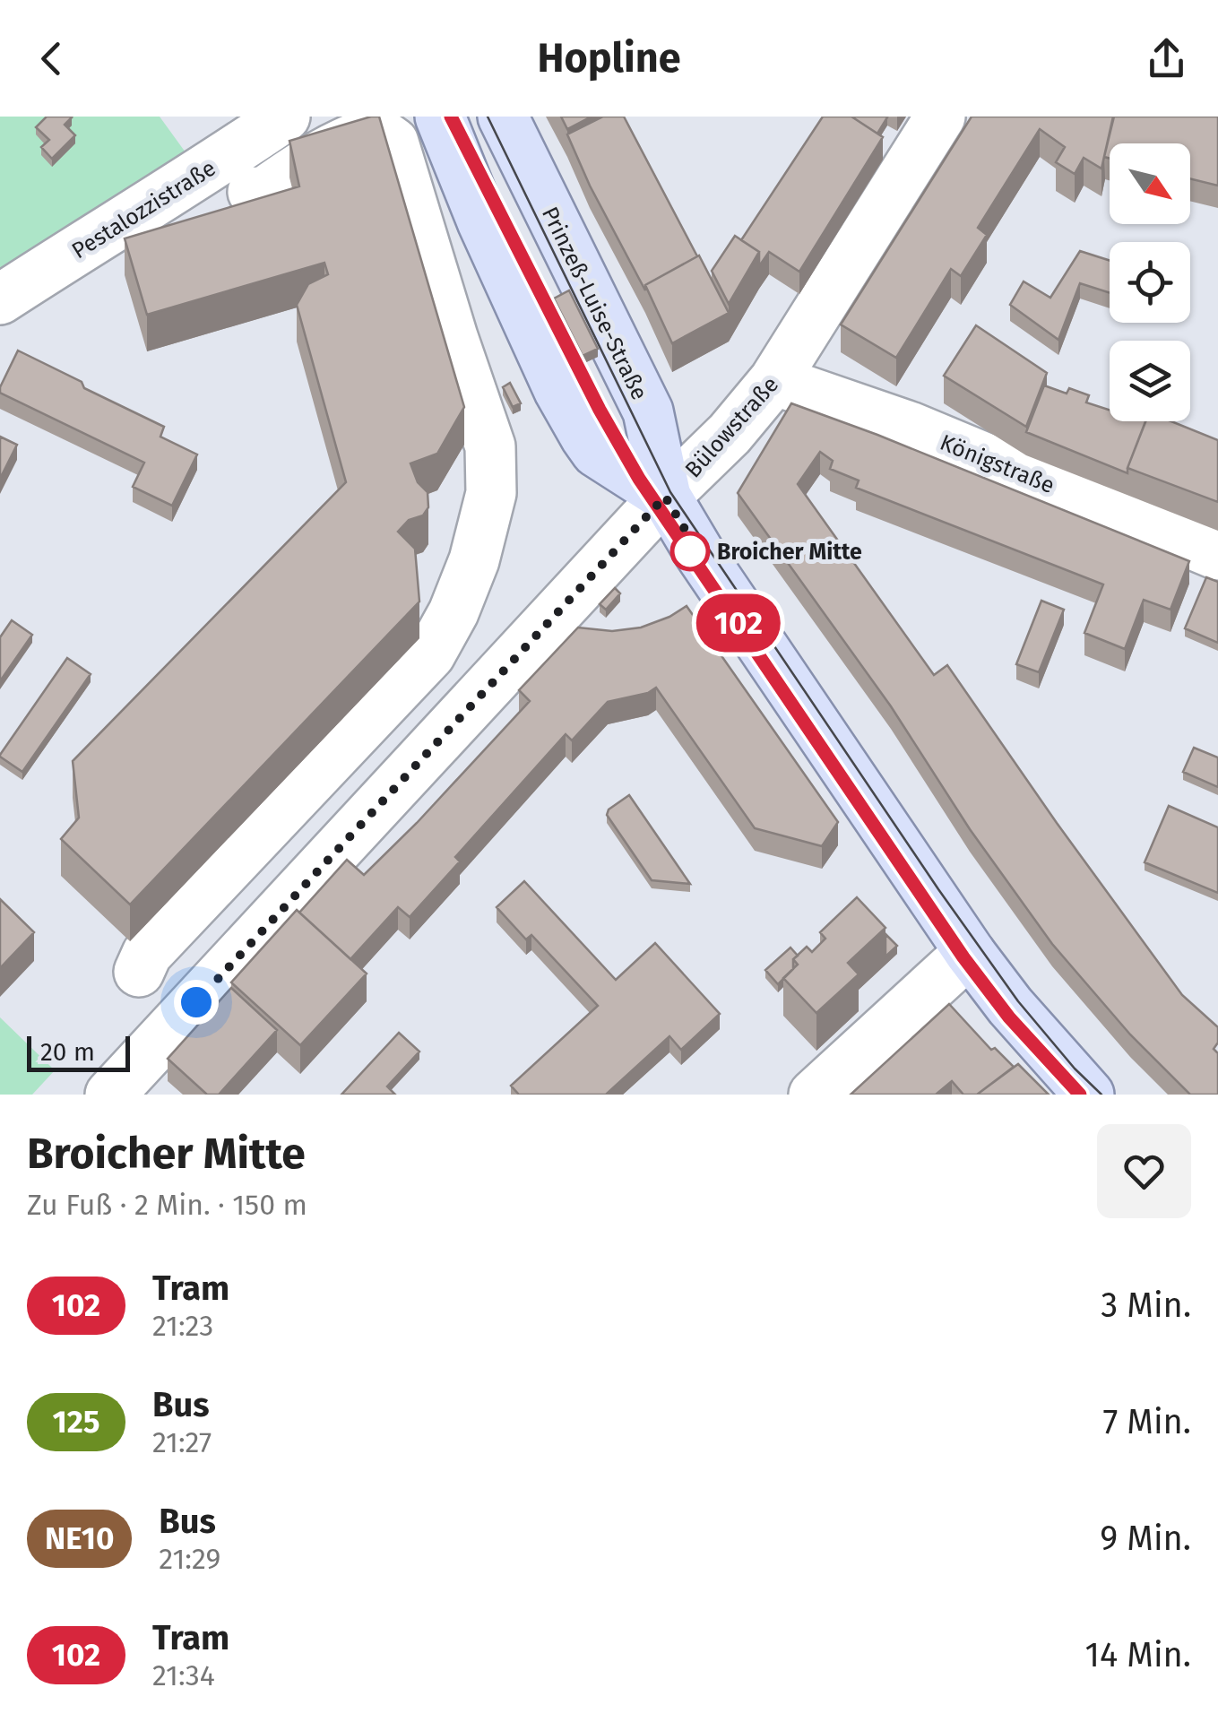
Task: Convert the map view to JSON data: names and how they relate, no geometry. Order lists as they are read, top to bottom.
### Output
{
  "streets": {
    "main road": ["Prinzeß-Luise-Straße"],
    "street": ["Pestalozzistraße", "Bülowstraße", "Königstraße"]
  },
  "crossings": [
    ["Prinzeß-Luise-Straße", "Bülowstraße"],
    ["Bülowstraße", "Königstraße"]
  ],
  "places": ["Broicher Mitte"],
  "lines": ["tram line 102"],
  "scale_bar": "20 m",
  "north": "bottom right",
  "page": {
    "header": "Hopline",
    "on_map": "102",
    "scale": "20 m",
    "heading": ["Broicher Mitte", "Zu Fuß · 2 Min. · 150 m"],
    "list": [
      {
        "mark": "102",
        "name": "Tram",
        "note": "21:23",
        "value": "3 Min."
      },
      {
        "mark": "125",
        "name": "Bus",
        "note": "21:27",
        "value": "7 Min."
      },
      {
        "mark": "NE10",
        "name": "Bus",
        "note": "21:29",
        "value": "9 Min."
      },
      {
        "mark": "102",
        "name": "Tram",
        "note": "21:34",
        "value": "14 Min."
      }
    ]
  }
}
